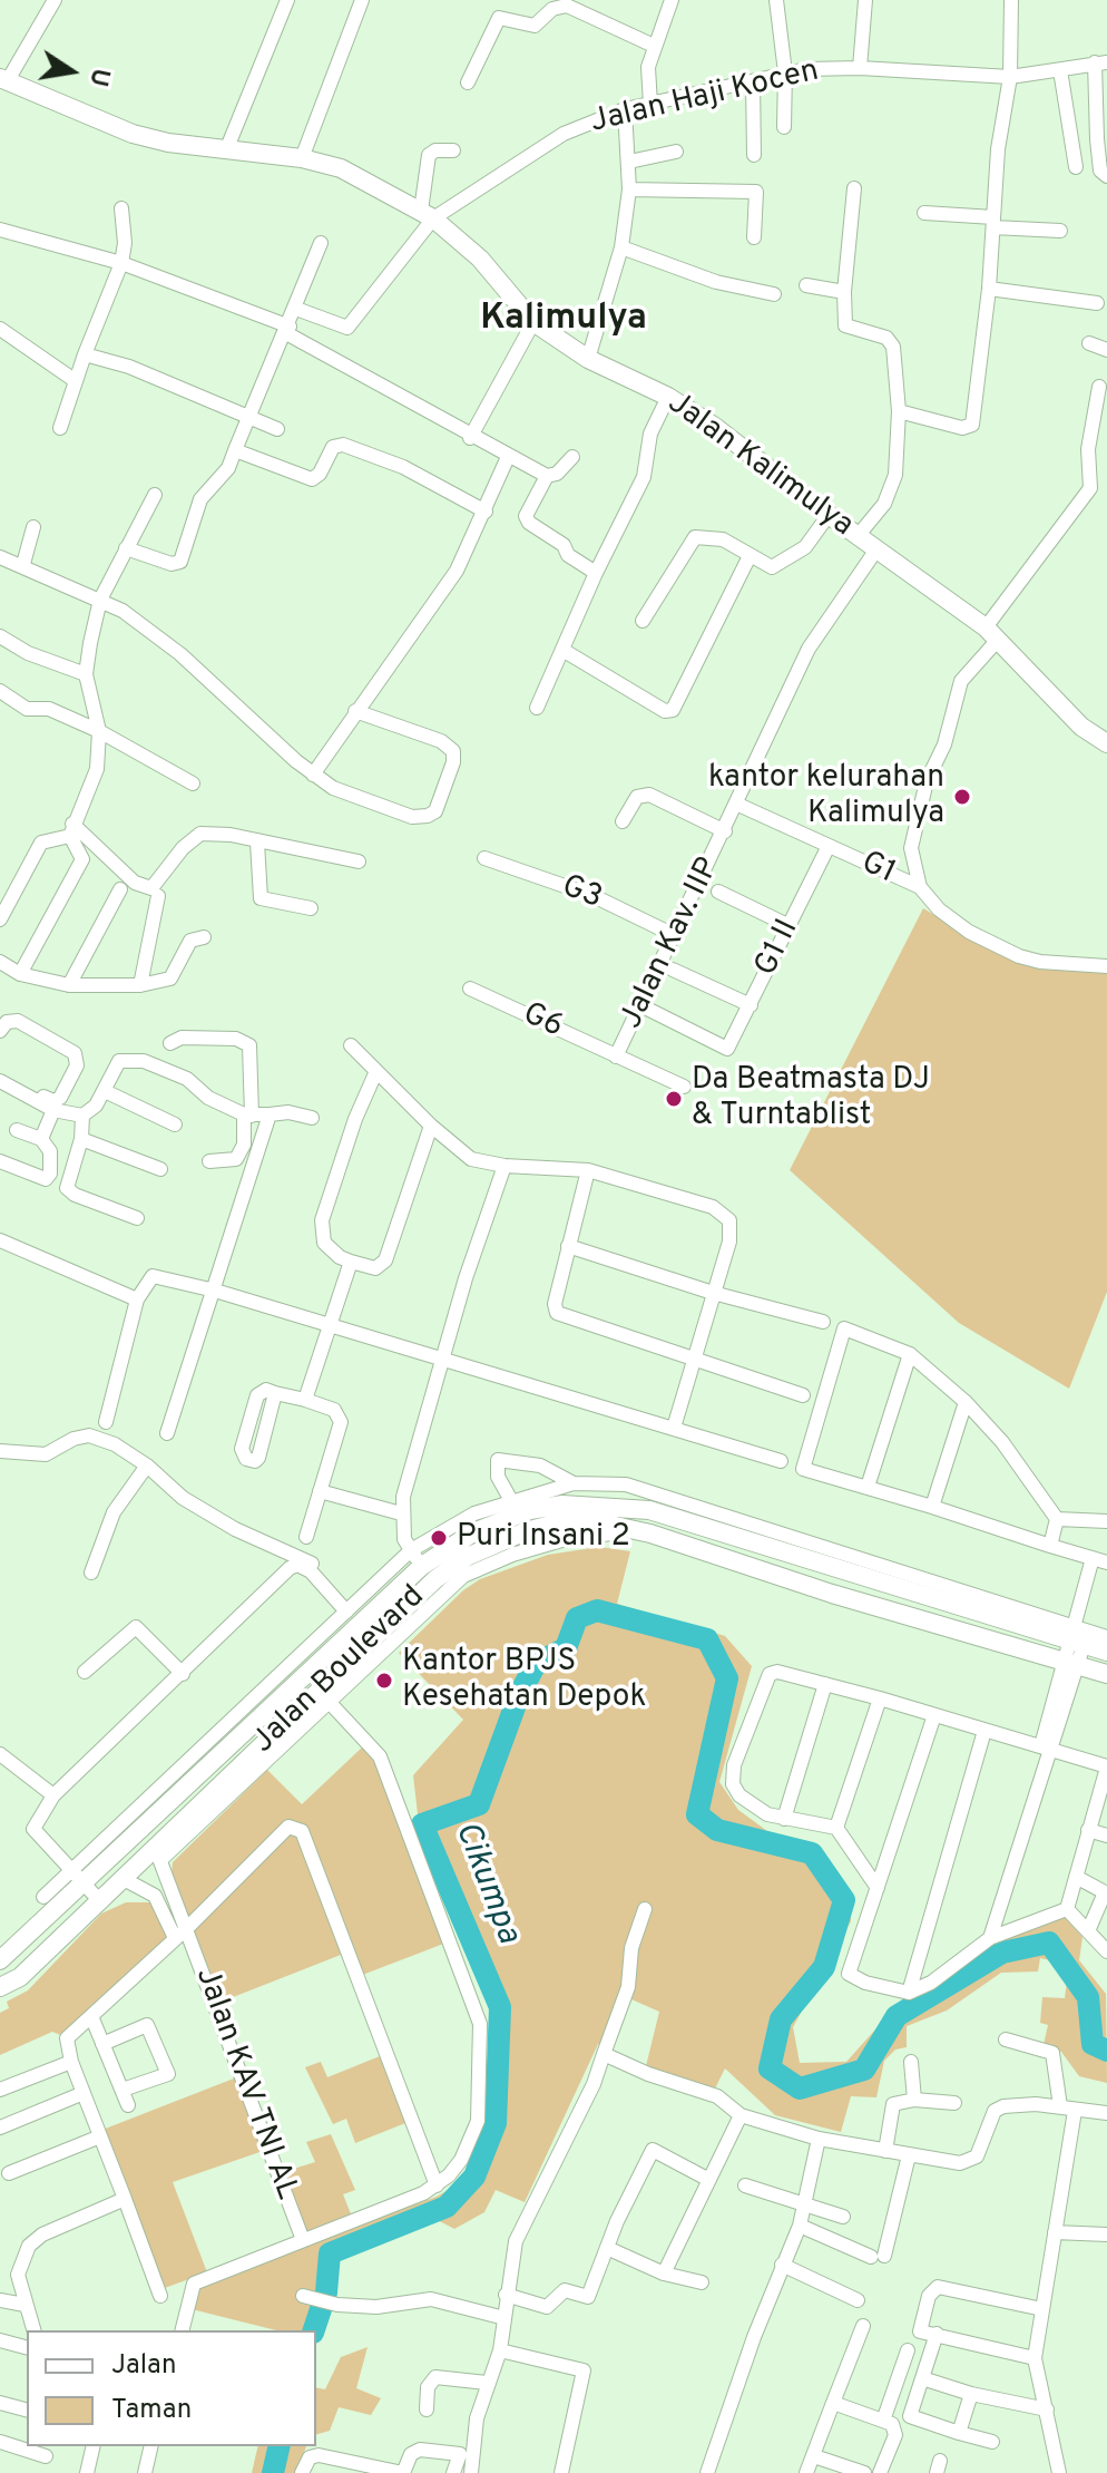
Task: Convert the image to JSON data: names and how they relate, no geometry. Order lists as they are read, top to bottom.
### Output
{
  "streets": {
    "main road": ["Jalan Kalimulya", "Jalan Boulevard"],
    "street": [
      "Jalan Haji Kocen",
      "G1",
      "G3",
      "Jalan Kav. IIP",
      "G1 II",
      "G6",
      "Jalan KAV TNI AL"
    ]
  },
  "crossings": [
    ["Jalan Haji Kocen", "Jalan Kalimulya"],
    ["Jalan Kalimulya", "Jalan Kav. IIP"],
    ["G1", "Jalan Kav. IIP"],
    ["G1", "G1 II"],
    ["G3", "Jalan Kav. IIP"],
    ["Jalan Kav. IIP", "G1 II"],
    ["Jalan Kav. IIP", "G6"],
    ["Jalan Boulevard", "Jalan KAV TNI AL"]
  ],
  "districts": ["Kalimulya"],
  "water": ["Cikumpa"],
  "places": [
    "kantor kelurahan Kalimulya",
    "Da Beatmasta DJ & Turntablist",
    "Puri Insani 2",
    "Kantor BPJS Kesehatan Depok"
  ],
  "legend": ["Jalan", "Taman"],
  "north": "right"
}
